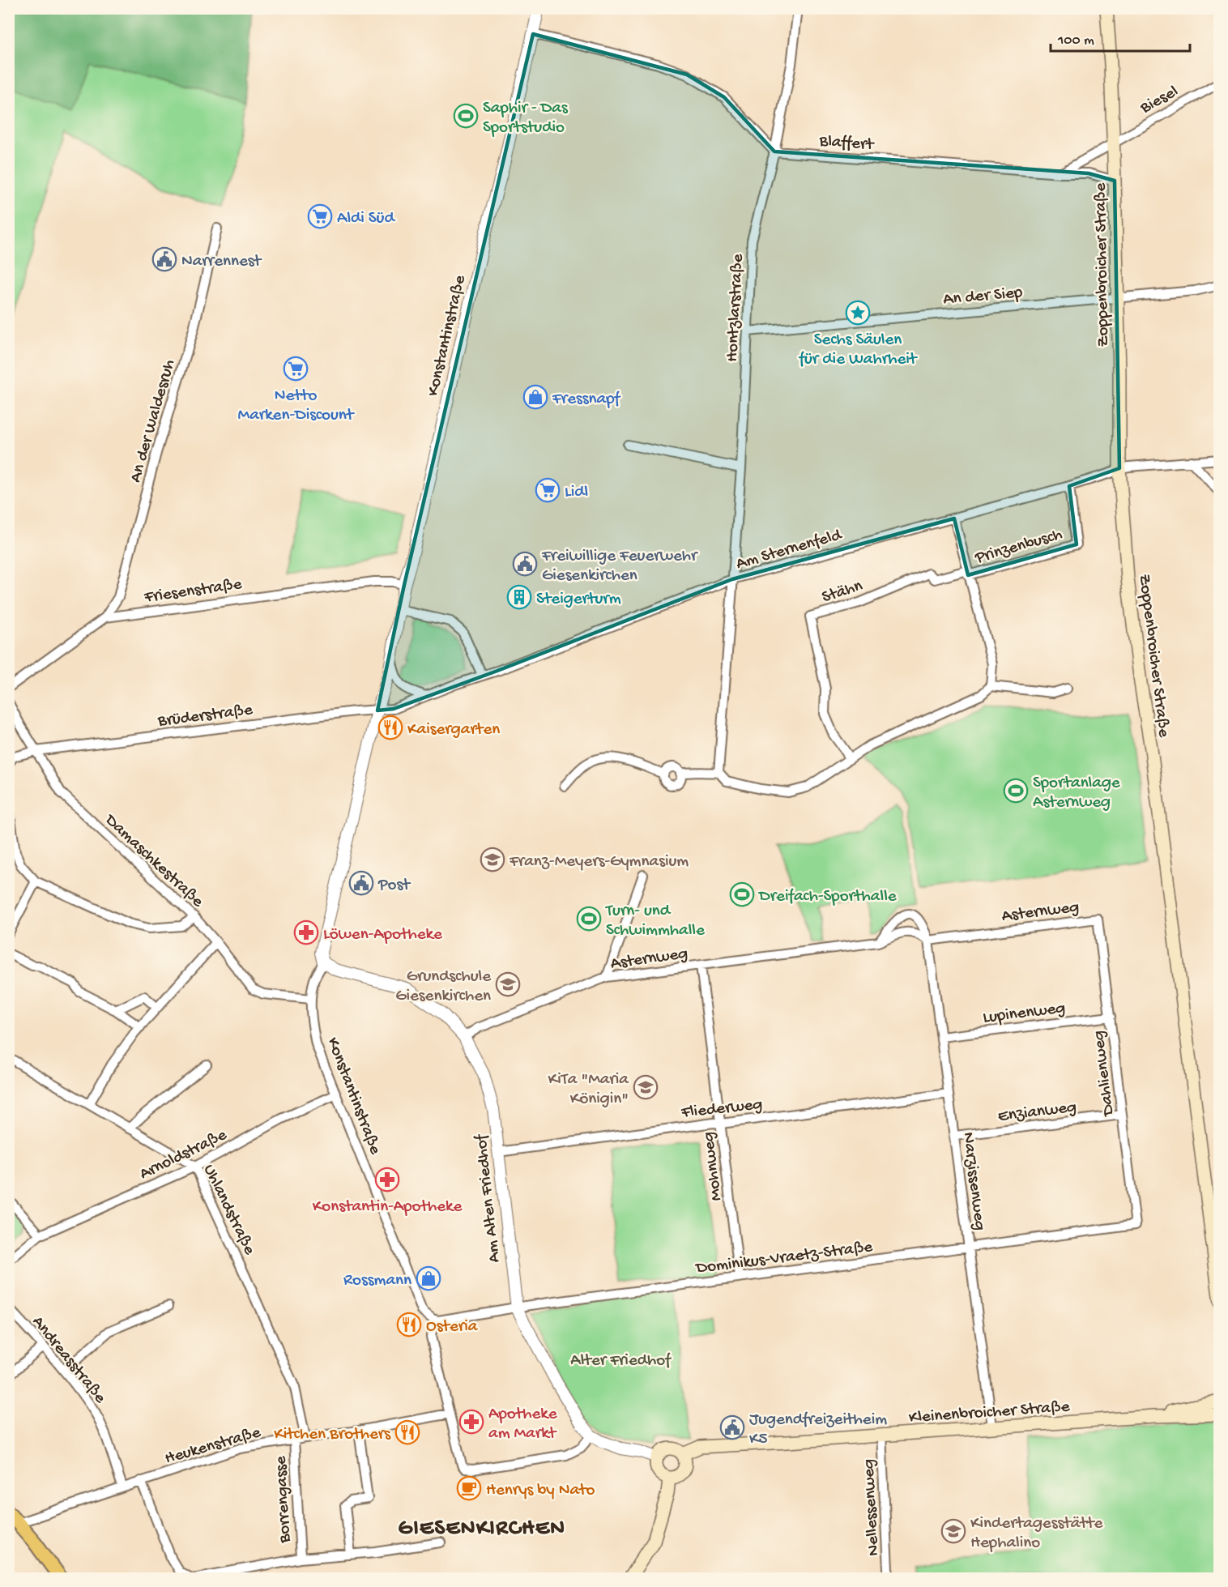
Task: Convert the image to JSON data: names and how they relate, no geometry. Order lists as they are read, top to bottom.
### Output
{
  "streets": {
    "main road": ["Zoppenbroicher Straße", "Kleinenbroicher Straße"],
    "street": [
      "Biesel",
      "Blaffert",
      "An der Siep",
      "Hontzlarstraße",
      "Konstantinstraße",
      "An der Waldesruh",
      "Prinzenbusch",
      "Am Sternenfeld",
      "Friesenstraße",
      "Stähn",
      "Brüderstraße",
      "Damaschkestraße",
      "Asternweg",
      "Lupinenweg",
      "Dahlienweg",
      "Fliederweg",
      "Enzianweg",
      "Arnoldstraße",
      "Mohnweg",
      "Narzissenweg",
      "Am Alten Friedhof",
      "Uhlandstraße",
      "Dominikus-Vraetz-Straße",
      "Andreasstraße",
      "Heukenstraße",
      "Borrengasse",
      "Nellessenweg"
    ]
  },
  "crossings": [
    ["Biesel", "Zoppenbroicher Straße"],
    ["Blaffert", "Zoppenbroicher Straße"],
    ["Blaffert", "Hontzlarstraße"],
    ["Zoppenbroicher Straße", "An der Siep"],
    ["Zoppenbroicher Straße", "Am Sternenfeld"],
    ["An der Siep", "Hontzlarstraße"],
    ["Hontzlarstraße", "Am Sternenfeld"],
    ["Konstantinstraße", "Am Sternenfeld"],
    ["Konstantinstraße", "Friesenstraße"],
    ["Konstantinstraße", "Brüderstraße"],
    ["Konstantinstraße", "Damaschkestraße"],
    ["Konstantinstraße", "Arnoldstraße"],
    ["Konstantinstraße", "Am Alten Friedhof"],
    ["Konstantinstraße", "Dominikus-Vraetz-Straße"],
    ["An der Waldesruh", "Friesenstraße"],
    ["Prinzenbusch", "Am Sternenfeld"],
    ["Prinzenbusch", "Stähn"],
    ["Am Sternenfeld", "Brüderstraße"],
    ["Brüderstraße", "Damaschkestraße"],
    ["Asternweg", "Dahlienweg"],
    ["Asternweg", "Mohnweg"],
    ["Asternweg", "Narzissenweg"],
    ["Asternweg", "Am Alten Friedhof"],
    ["Lupinenweg", "Dahlienweg"],
    ["Lupinenweg", "Narzissenweg"],
    ["Dahlienweg", "Enzianweg"],
    ["Dahlienweg", "Dominikus-Vraetz-Straße"],
    ["Fliederweg", "Mohnweg"],
    ["Fliederweg", "Narzissenweg"],
    ["Fliederweg", "Am Alten Friedhof"],
    ["Enzianweg", "Narzissenweg"],
    ["Arnoldstraße", "Uhlandstraße"],
    ["Mohnweg", "Dominikus-Vraetz-Straße"],
    ["Narzissenweg", "Dominikus-Vraetz-Straße"],
    ["Narzissenweg", "Kleinenbroicher Straße"],
    ["Am Alten Friedhof", "Dominikus-Vraetz-Straße"],
    ["Am Alten Friedhof", "Kleinenbroicher Straße"],
    ["Uhlandstraße", "Heukenstraße"],
    ["Andreasstraße", "Heukenstraße"],
    ["Kleinenbroicher Straße", "Nellessenweg"],
    ["Heukenstraße", "Borrengasse"]
  ],
  "districts": ["GIESENKIRCHEN"],
  "parks": ["Alter Friedhof"],
  "places": {
    "sports": [
      "Saphir - Das Sportstudio",
      "Sportanlage Asternweg",
      "Dreifach-Sporthalle",
      "Turn- und Schwimmhalle"
    ],
    "supermarket": ["Aldi Süd", "Netto Marken-Discount", "Lidl"],
    "public building": [
      "Narrennest",
      "Freiwillige Feuerwehr Giesenkirchen",
      "Post",
      "Jugendfreizeitheim K5"
    ],
    "place": ["Sechs Säulen für die Wahrheit"],
    "shop": ["Fressnapf", "Rossmann"],
    "building": ["Steigerturm"],
    "restaurant": ["Kaisergarten", "Osteria", "Kitchen Brothers"],
    "school or university": [
      "Franz-Meyers-Gymnasium",
      "Grundschule Giesenkirchen",
      "KiTa \"Maria Königin\"",
      "Kindertagesstätte Hephalino"
    ],
    "pharmacy": ["Löwen-Apotheke", "Konstantin-Apotheke", "Apotheke am Markt"],
    "cafe": ["Henrys by Nato"]
  },
  "scale_bar": "100 m"
}
